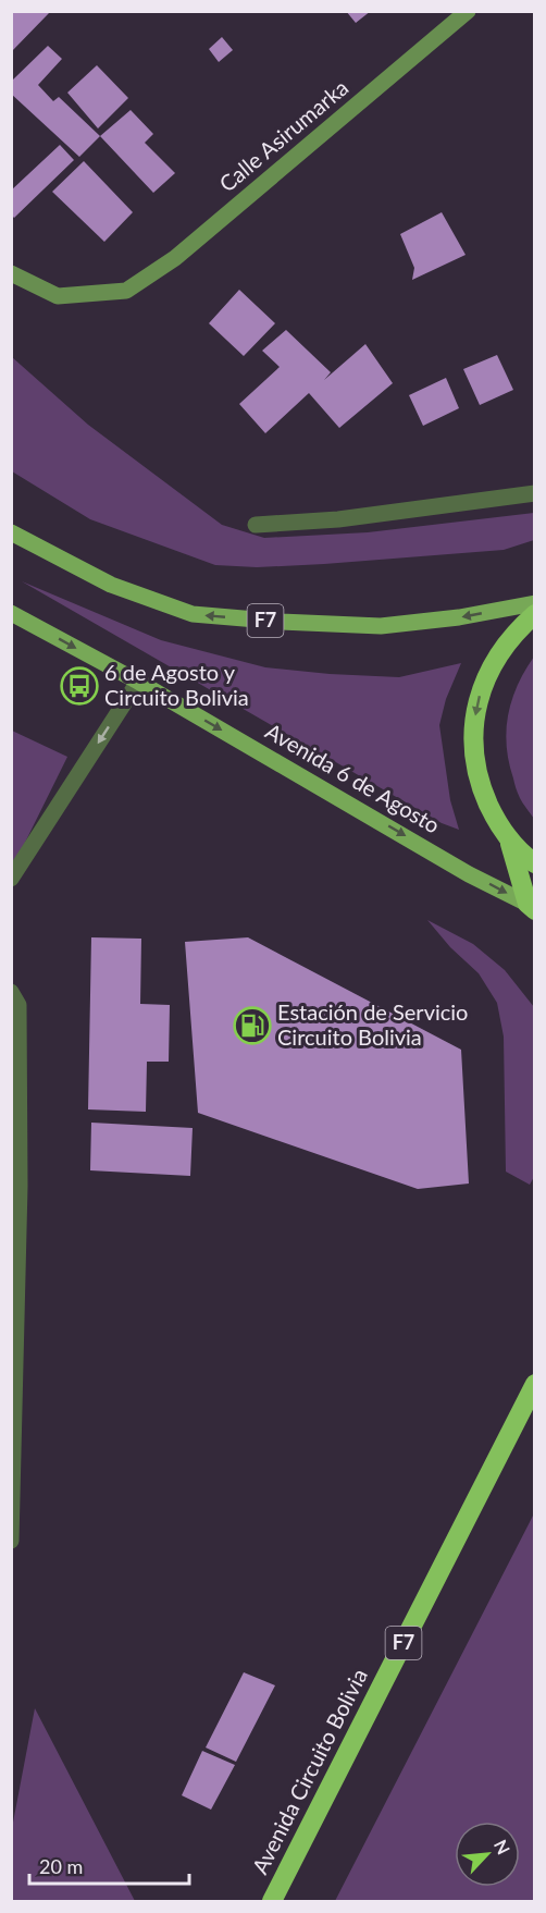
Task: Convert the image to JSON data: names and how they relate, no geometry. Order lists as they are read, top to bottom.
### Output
{
  "streets": {
    "highway": ["F7", "Avenida Circuito Bolivia"],
    "main road": ["Avenida 6 de Agosto"],
    "street": ["Calle Asirumarka"]
  },
  "places": {
    "bus stop": ["6 de Agosto y Circuito Bolivia"],
    "fuel station": ["Estación de Servicio Circuito Bolivia"]
  },
  "scale_bar": "20 m",
  "north": "top right"
}
